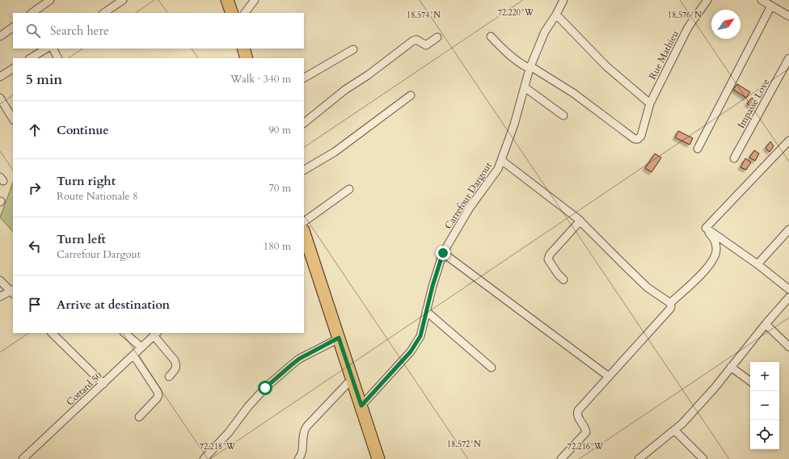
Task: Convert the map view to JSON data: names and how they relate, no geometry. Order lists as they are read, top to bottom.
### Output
{
  "streets": {
    "street": [
      "Rue Mathieu",
      "Impasse Love",
      "Carrefour Dargout",
      "Cottard 50"
    ]
  },
  "crossings": [
    ["Rue Mathieu", "Carrefour Dargout"]
  ],
  "north": "top right",
  "page": {
    "search": "Search here",
    "heading": ["5 min", "Walk · 340 m"],
    "list": [
      ["Continue", "90 m"],
      ["Turn right", "Route Nationale 8", "70 m"],
      ["Turn left", "Carrefour Dargout", "180 m"],
      "Arrive at destination"
    ],
    "map_buttons": ["+", "−"]
  },
  "coordinates": [
    "72.220°W",
    "18.574°N",
    "18.576°N",
    "18.572°N",
    "72.218°W",
    "72.216°W"
  ]
}
